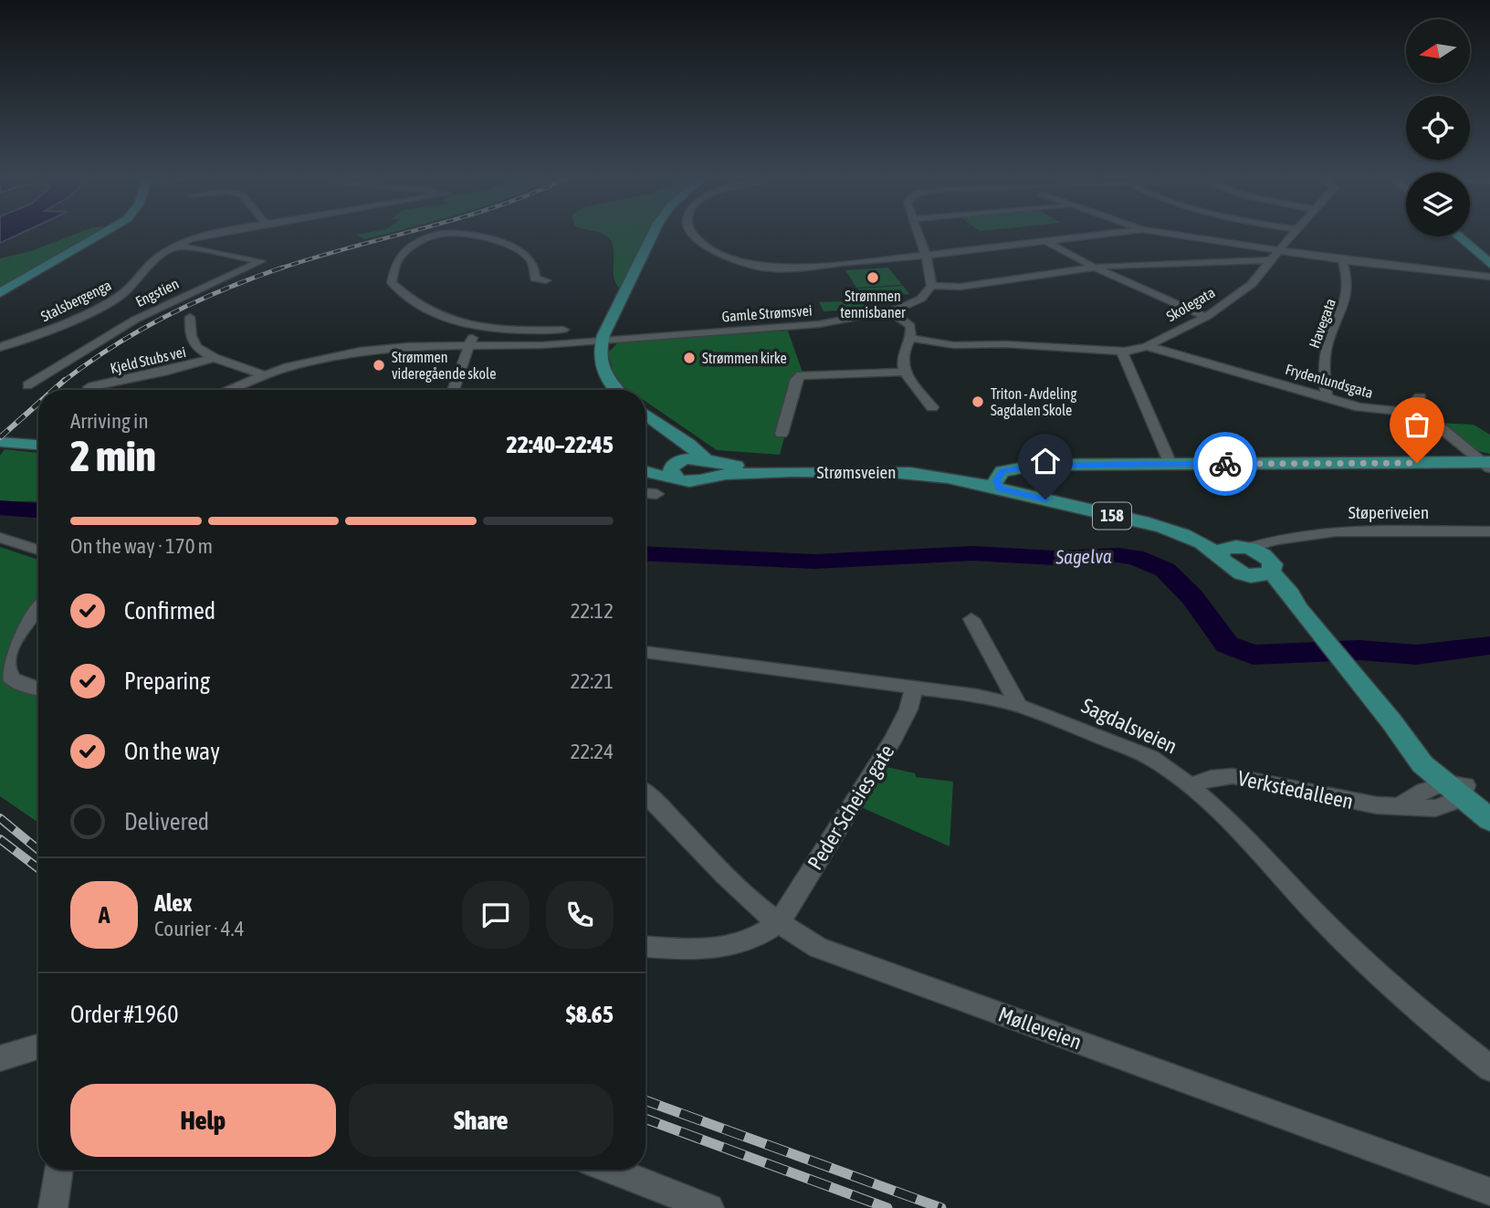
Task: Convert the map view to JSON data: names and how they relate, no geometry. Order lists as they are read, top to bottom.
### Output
{
  "streets": {
    "main road": ["Strømsveien", "158"],
    "street": [
      "Engstien",
      "Stalsbergenga",
      "Skolegata",
      "Gamle Strømsvei",
      "Havegata",
      "Kjeld Stubs vei",
      "Frydenlundsgata",
      "Støperiveien",
      "Sagdalsveien",
      "Verkstedalleen",
      "Peder Scheies gate",
      "Mølleveien"
    ]
  },
  "crossings": [
    ["Engstien", "Stalsbergenga"],
    ["Skolegata", "Frydenlundsgata"],
    ["Gamle Strømsvei", "Kjeld Stubs vei"],
    ["Havegata", "Frydenlundsgata"],
    ["Strømsveien", "158"],
    ["Støperiveien", "158"],
    ["158", "Verkstedalleen"],
    ["Sagdalsveien", "Verkstedalleen"],
    ["Sagdalsveien", "Peder Scheies gate"],
    ["Peder Scheies gate", "Mølleveien"]
  ],
  "water": ["Sagelva"],
  "places": [
    "Strømmen tennisbaner",
    "Strømmen kirke",
    "Strømmen videregående skole",
    "Triton - Avdeling Sagdalen Skole"
  ],
  "north": "left",
  "page": {
    "heading": ["2 min", "Arriving in", "22:40–22:45"],
    "panel": [
      "Alex",
      "Courier · 4.4",
      "Order #1960",
      "$8.65"
    ],
    "bar": "On the way · 170 m",
    "list": [
      ["Confirmed", "22:12"],
      ["Preparing", "22:21"],
      ["On the way", "22:24"],
      "Delivered"
    ],
    "round": "A",
    "buttons": ["Help", "Share"]
  }
}
